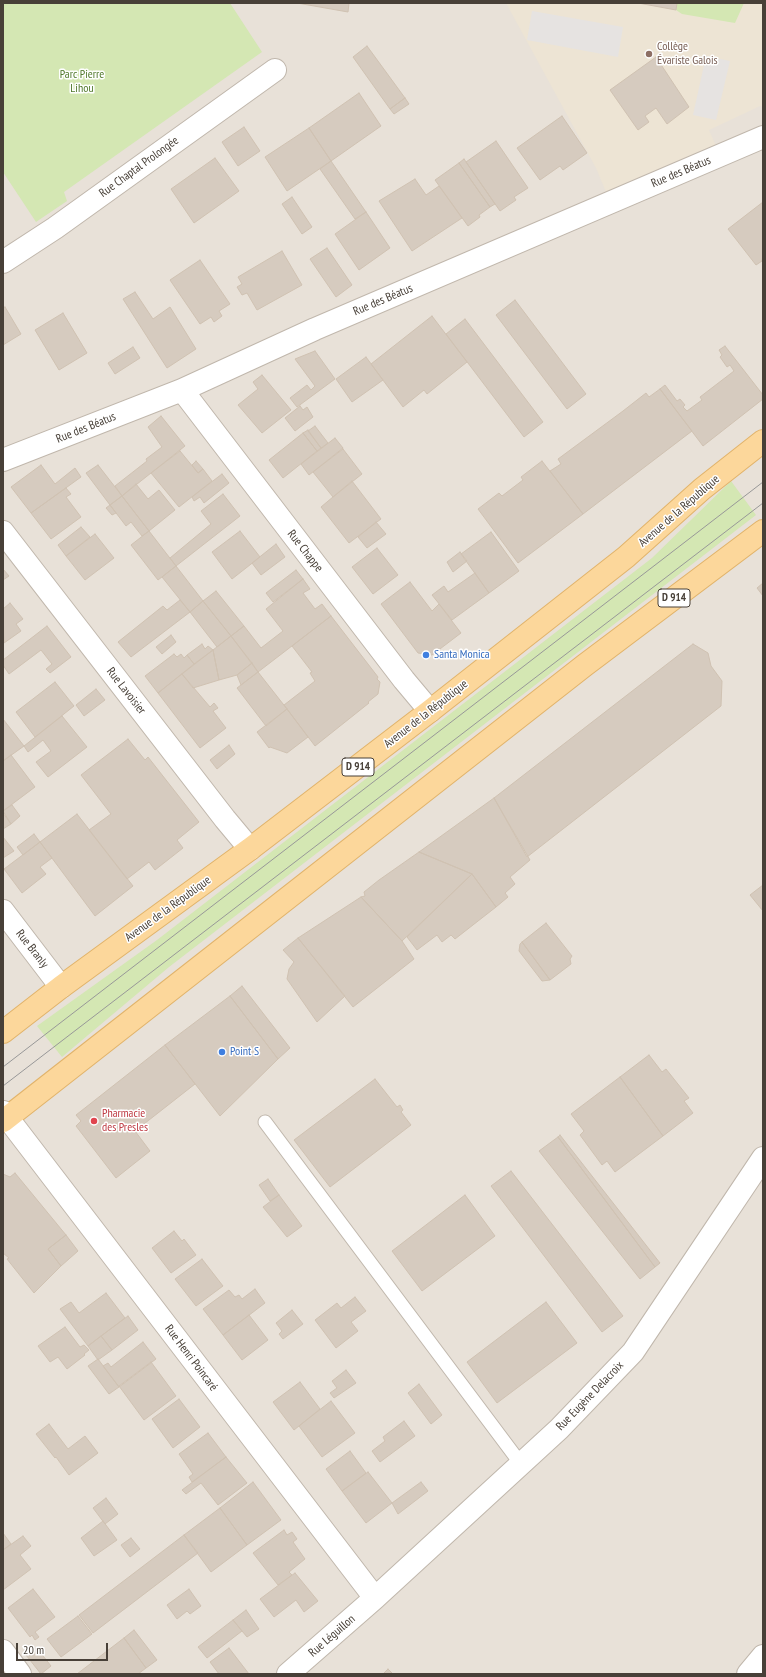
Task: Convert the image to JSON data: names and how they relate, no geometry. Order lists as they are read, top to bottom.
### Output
{
  "streets": {
    "main road": ["Avenue de la République", "D 914"],
    "street": [
      "Rue Chaptal Prolongée",
      "Rue des Béatus",
      "Rue Chappe",
      "Rue Lavoisier",
      "Rue Branly",
      "Rue Henri Poincaré",
      "Rue Eugène Delacroix",
      "Rue Léguillon"
    ]
  },
  "crossings": [
    ["Rue des Béatus", "Rue Chappe"],
    ["Avenue de la République", "Rue Chappe"],
    ["Avenue de la République", "Rue Lavoisier"],
    ["Avenue de la République", "Rue Branly"],
    ["D 914", "Rue Henri Poincaré"],
    ["Rue Henri Poincaré", "Rue Eugène Delacroix"],
    ["Rue Henri Poincaré", "Rue Léguillon"],
    ["Rue Eugène Delacroix", "Rue Léguillon"]
  ],
  "parks": ["Parc Pierre Lihou"],
  "places": [
    "Collège Évariste Galois",
    "Santa Monica",
    "Point S",
    "Pharmacie des Presles"
  ],
  "scale_bar": "20 m"
}
